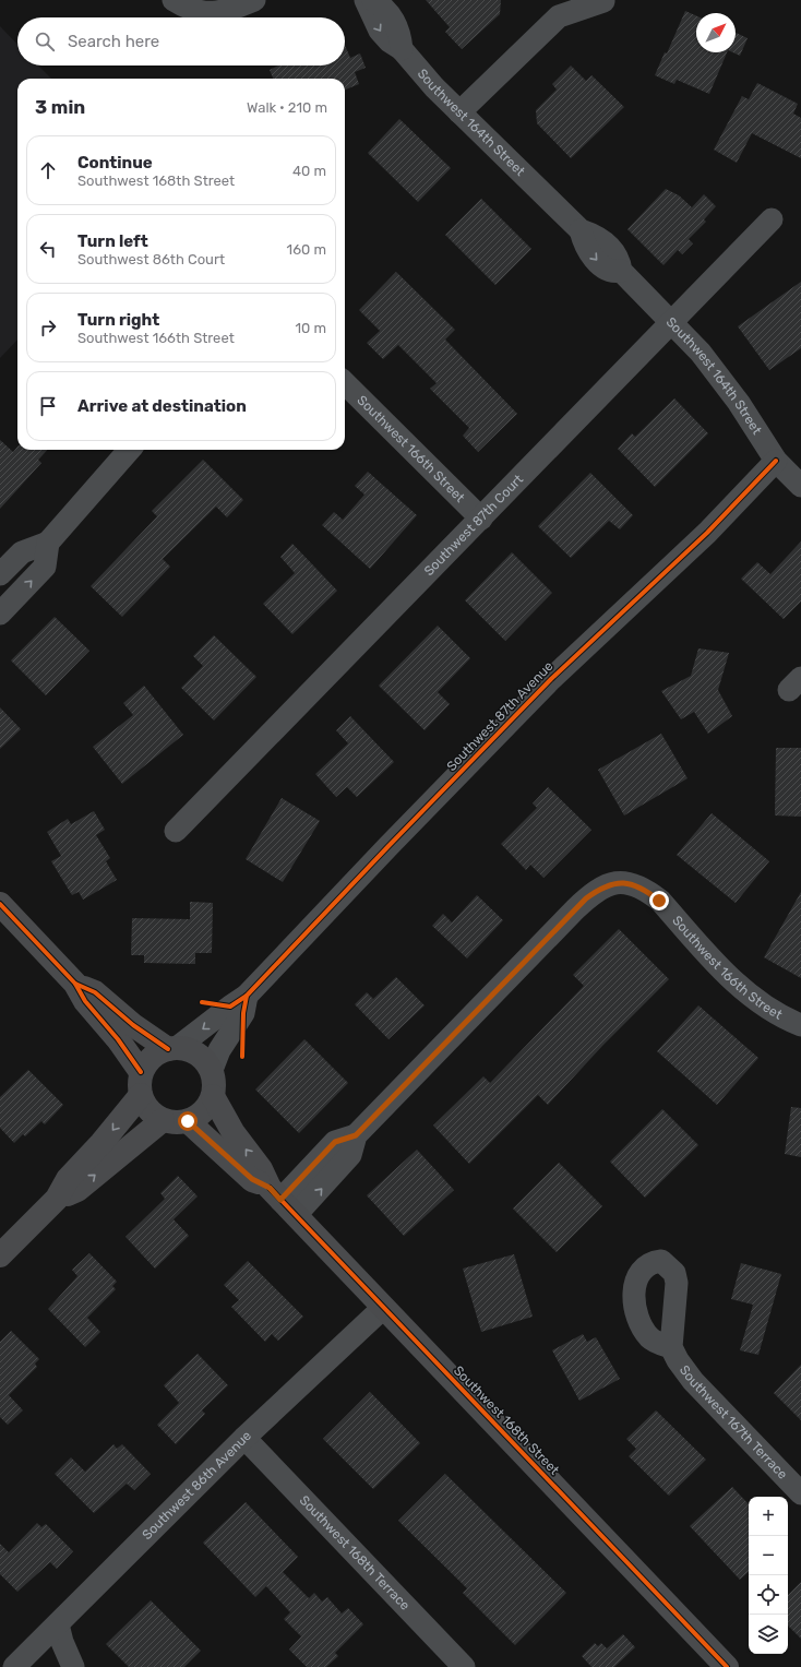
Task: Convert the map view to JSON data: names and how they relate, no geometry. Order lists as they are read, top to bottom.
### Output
{
  "streets": {
    "street": [
      "Southwest 164th Street",
      "Southwest 166th Street",
      "Southwest 87th Court",
      "Southwest 87th Avenue",
      "Southwest 168th Street",
      "Southwest 167th Terrace",
      "Southwest 86th Avenue",
      "Southwest 168th Terrace"
    ]
  },
  "crossings": [
    ["Southwest 164th Street", "Southwest 87th Court"],
    ["Southwest 164th Street", "Southwest 87th Avenue"],
    ["Southwest 166th Street", "Southwest 87th Court"],
    ["Southwest 166th Street", "Southwest 168th Street"],
    ["Southwest 87th Avenue", "Southwest 168th Street"],
    ["Southwest 168th Street", "Southwest 86th Avenue"],
    ["Southwest 86th Avenue", "Southwest 168th Terrace"]
  ],
  "north": "top right",
  "page": {
    "search": "Search here",
    "heading": ["3 min", "Walk · 210 m"],
    "list": [
      ["Continue", "Southwest 168th Street", "40 m"],
      ["Turn left", "Southwest 86th Court", "160 m"],
      ["Turn right", "Southwest 166th Street", "10 m"],
      "Arrive at destination"
    ],
    "map_buttons": ["+", "−"]
  }
}
